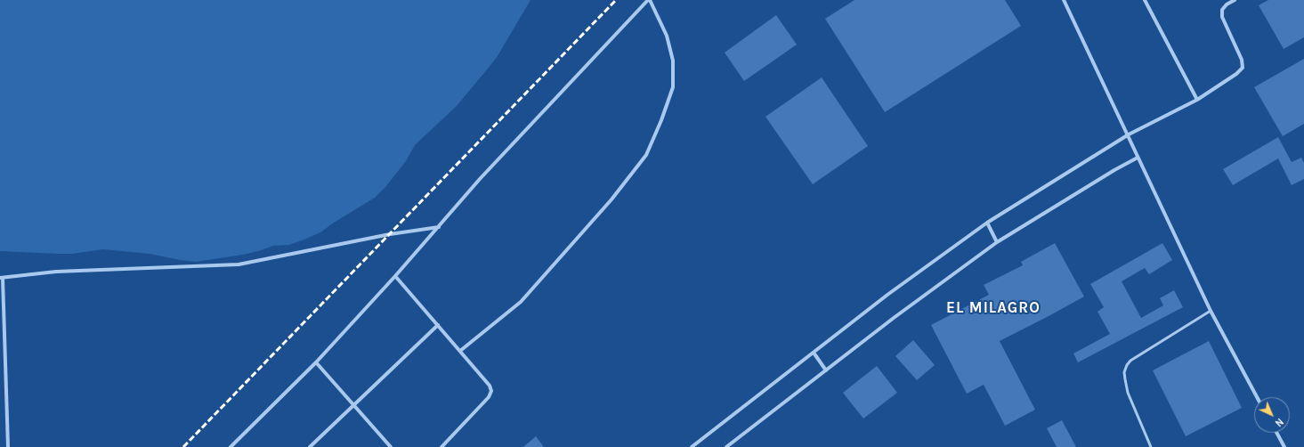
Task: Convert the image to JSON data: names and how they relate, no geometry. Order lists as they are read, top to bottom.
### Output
{
  "districts": ["EL MILAGRO"],
  "north": "bottom right"
}
